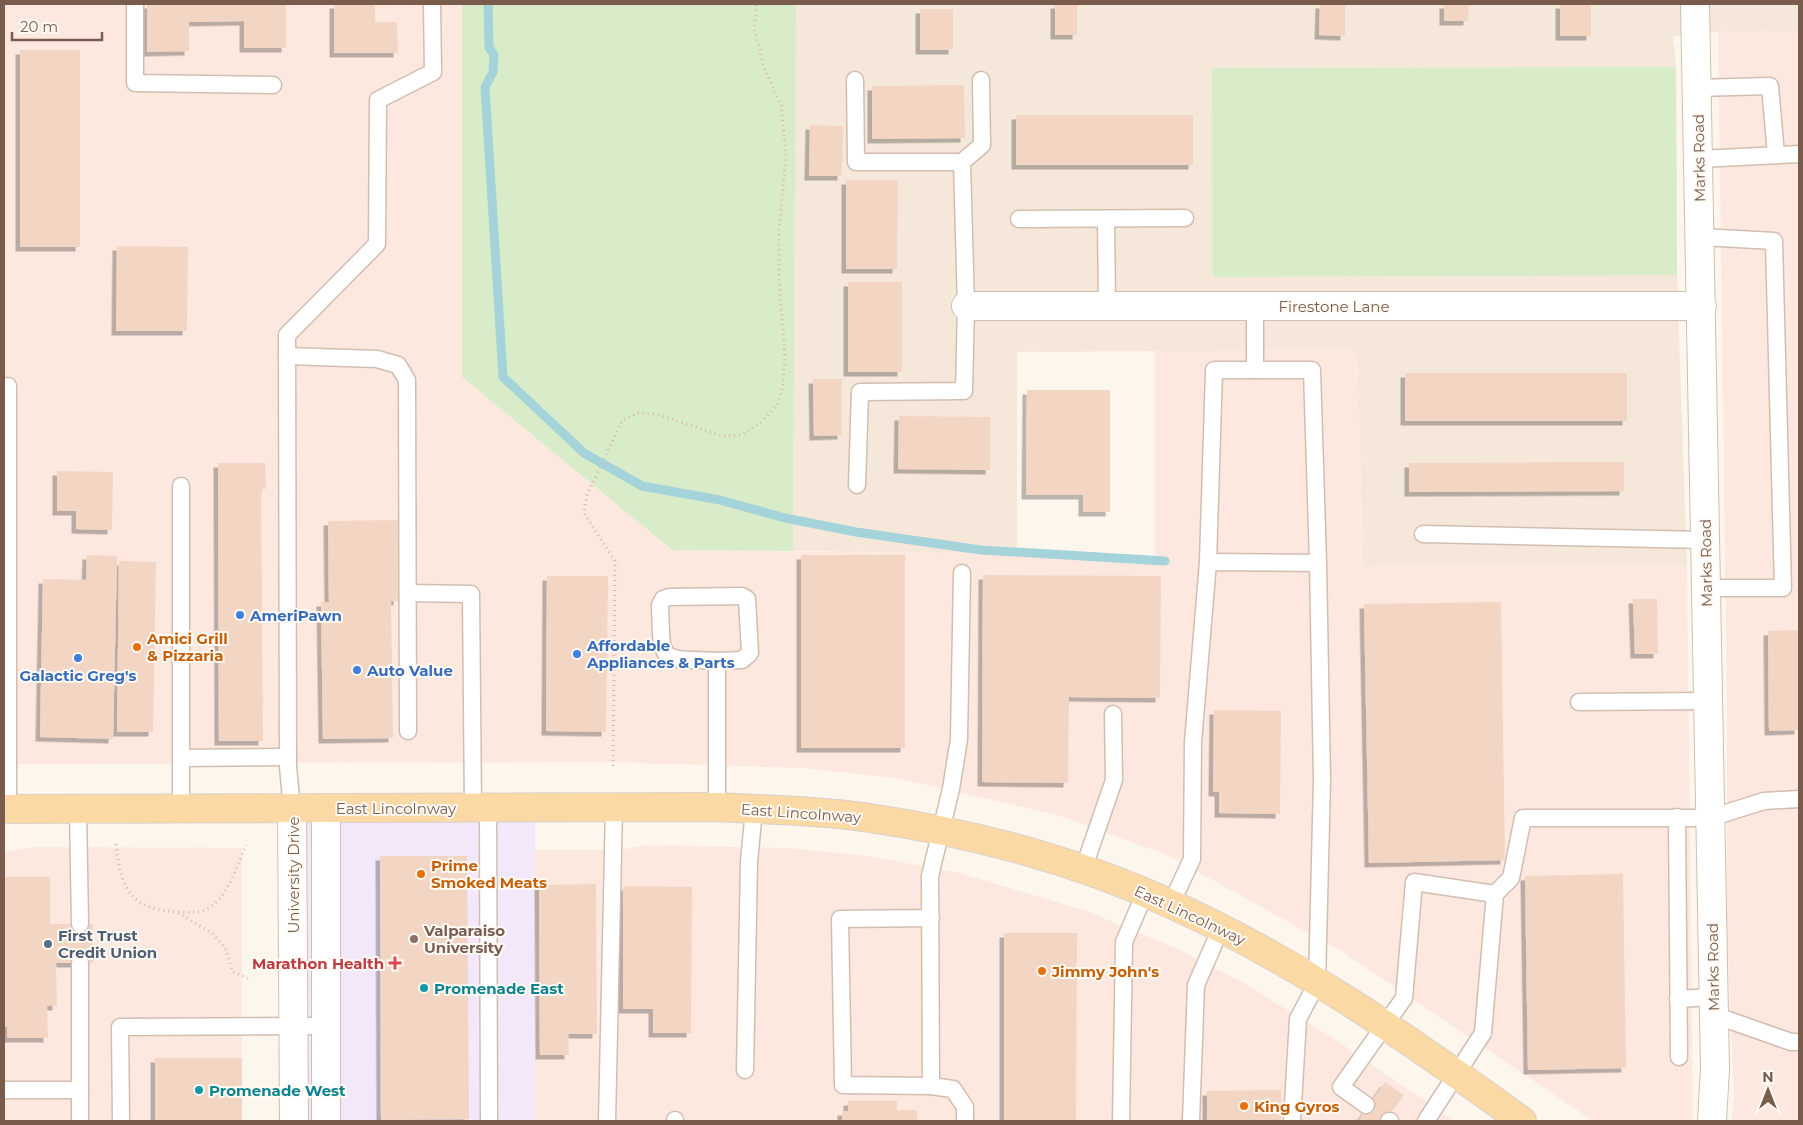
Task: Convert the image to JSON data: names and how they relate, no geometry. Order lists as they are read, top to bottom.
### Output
{
  "streets": {
    "main road": ["East Lincolnway"],
    "street": ["Marks Road", "Firestone Lane", "University Drive"]
  },
  "crossings": [
    ["Marks Road", "Firestone Lane"],
    ["East Lincolnway", "University Drive"]
  ],
  "places": {
    "other": [
      "AmeriPawn",
      "Amici Grill & Pizzaria",
      "Affordable Appliances & Parts",
      "Galactic Greg's",
      "Auto Value",
      "Prime Smoked Meats",
      "Valparaiso University",
      "First Trust Credit Union",
      "Jimmy John's",
      "Promenade East",
      "Promenade West",
      "King Gyros"
    ],
    "health": ["Marathon Health"]
  },
  "scale_bar": "20 m",
  "north": "top"
}
